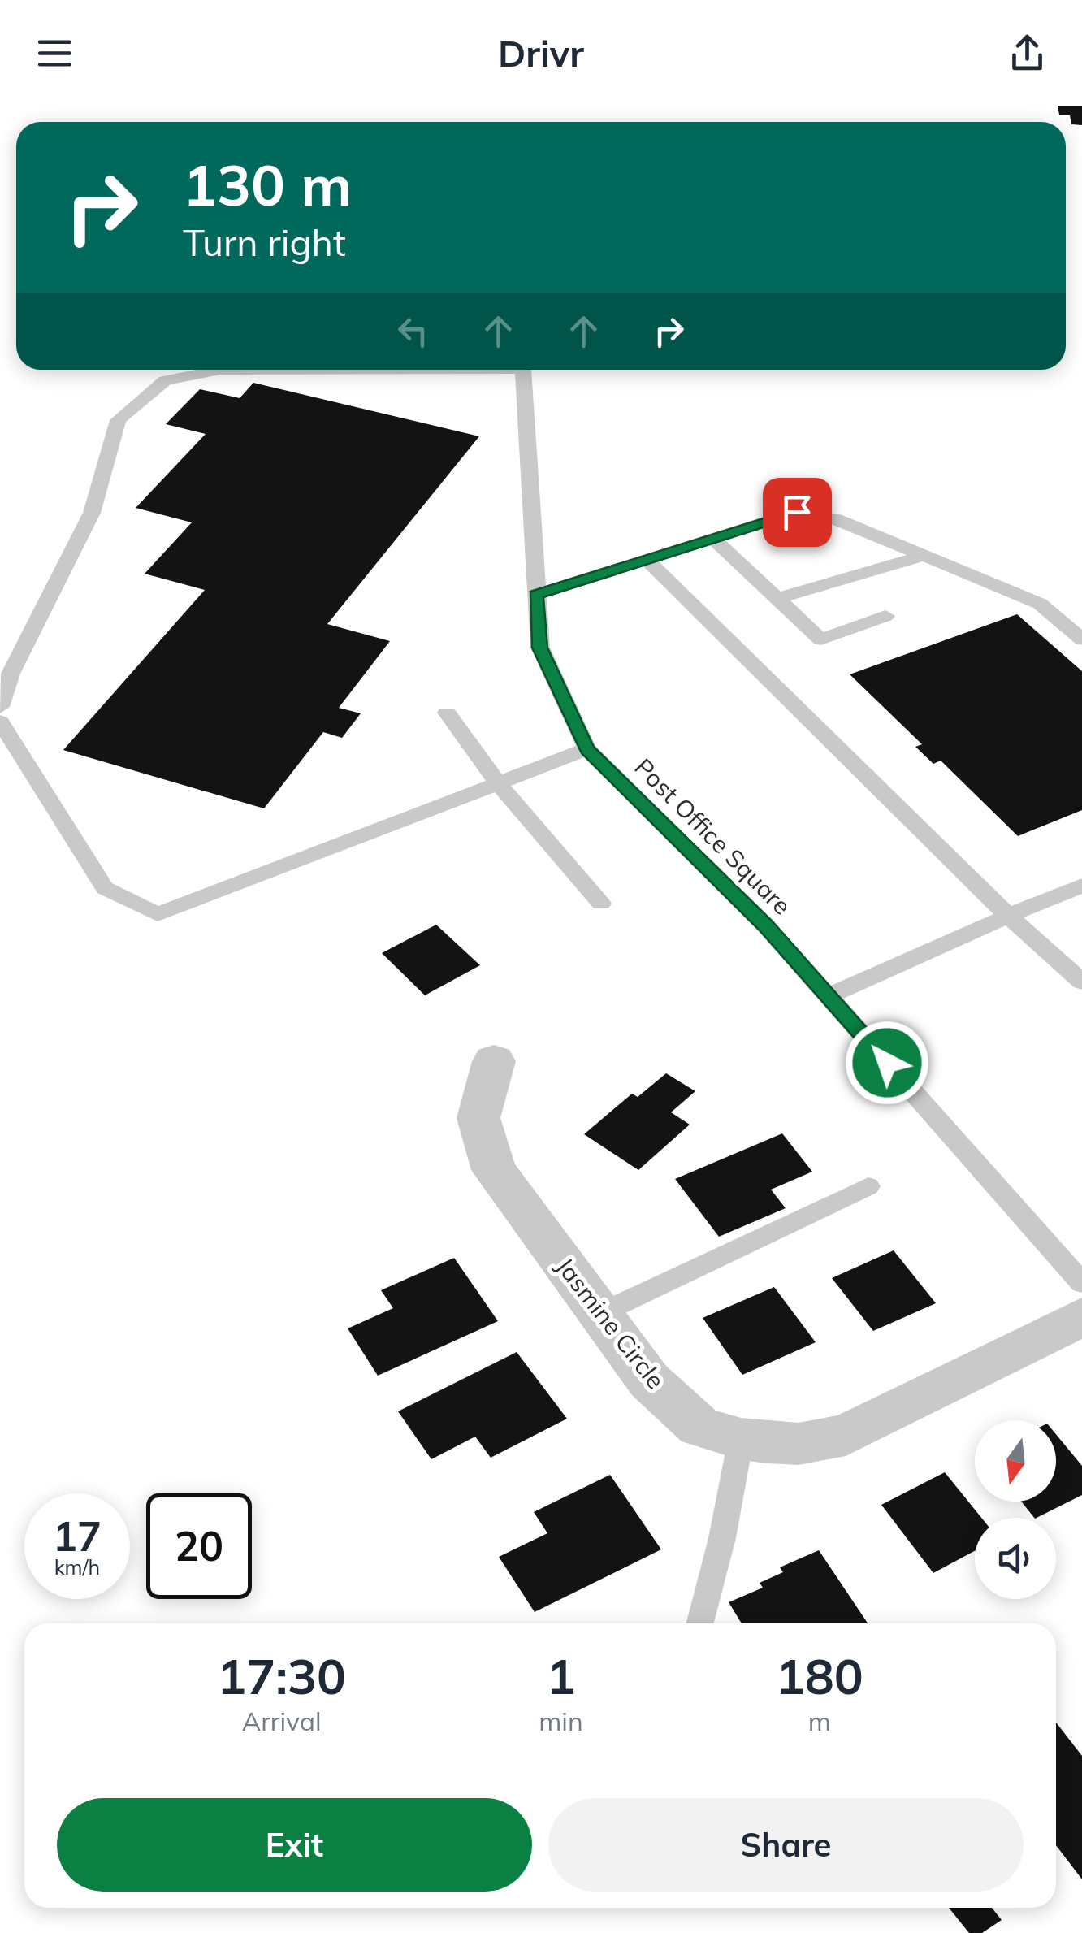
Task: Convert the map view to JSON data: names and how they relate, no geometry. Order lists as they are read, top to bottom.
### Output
{
  "streets": {
    "street": ["Jasmine Circle"],
    "lane": ["Post Office Square"]
  },
  "north": "bottom",
  "page": {
    "header": "Drivr",
    "turn": ["130 m", "Turn right"],
    "speed": "17 km/h",
    "limit": "20",
    "eta": [
      "17:30",
      "Arrival",
      "1",
      "min",
      "180",
      "m"
    ],
    "buttons": ["Exit", "Share"]
  }
}
